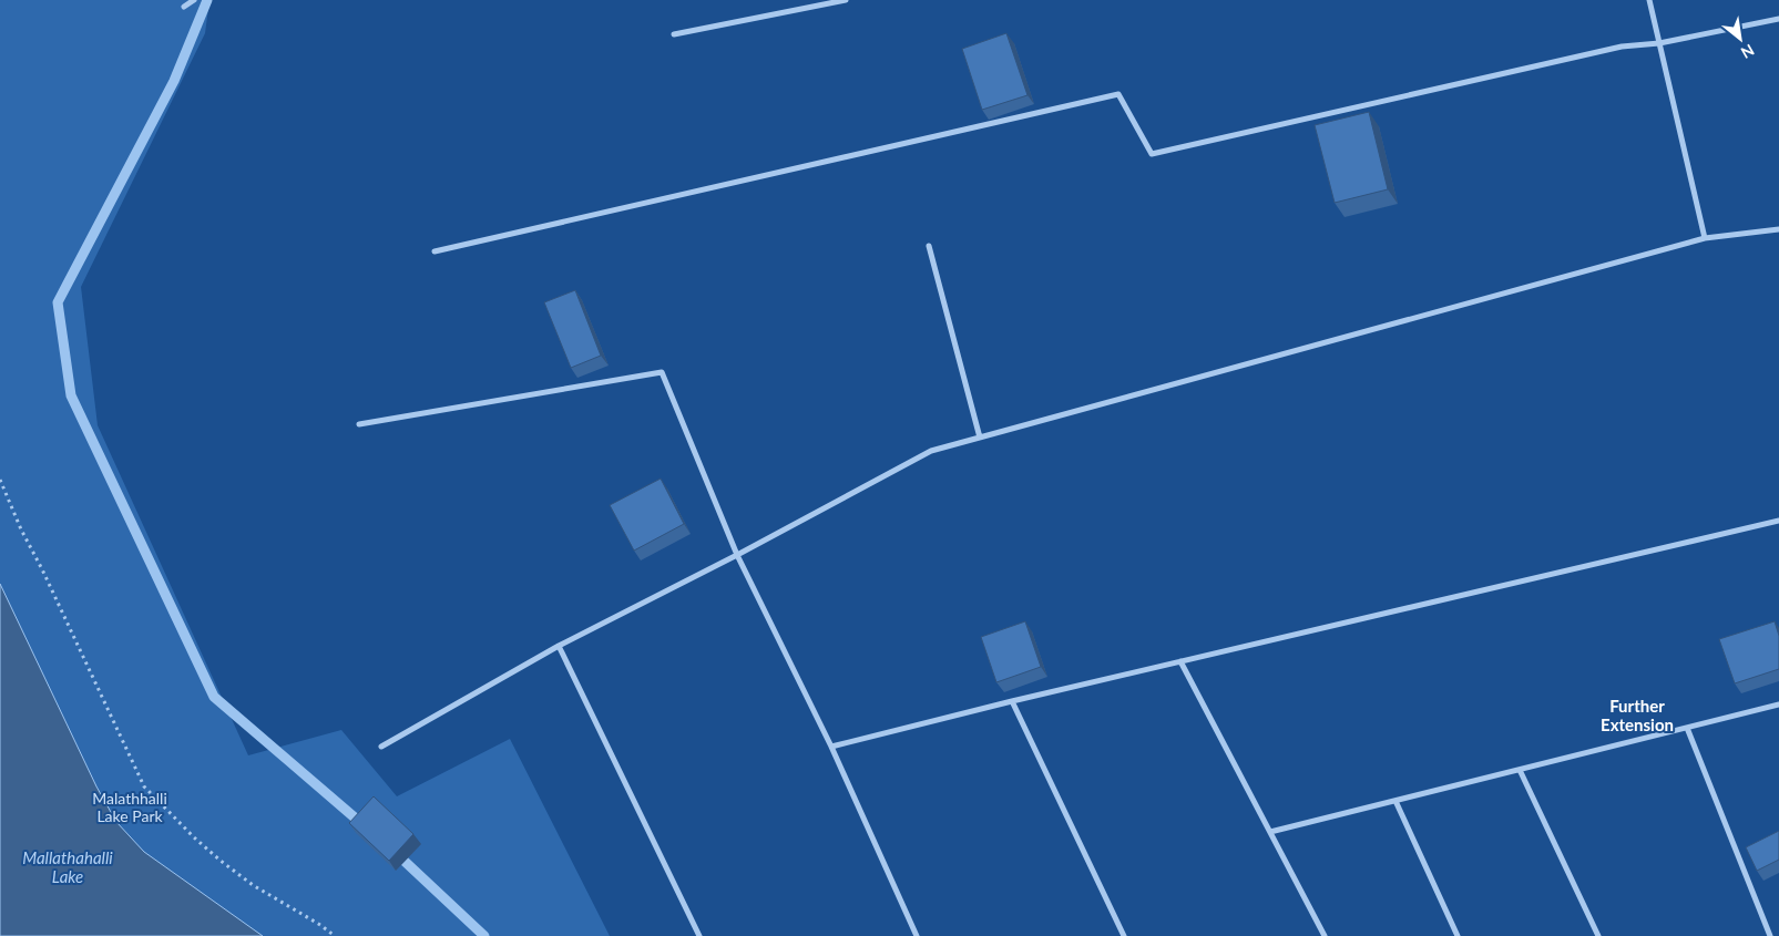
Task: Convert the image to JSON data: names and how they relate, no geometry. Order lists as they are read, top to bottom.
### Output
{
  "districts": ["Further Extension"],
  "water": ["Mallathahalli Lake"],
  "parks": ["Malathhalli Lake Park"],
  "north": "bottom right"
}
